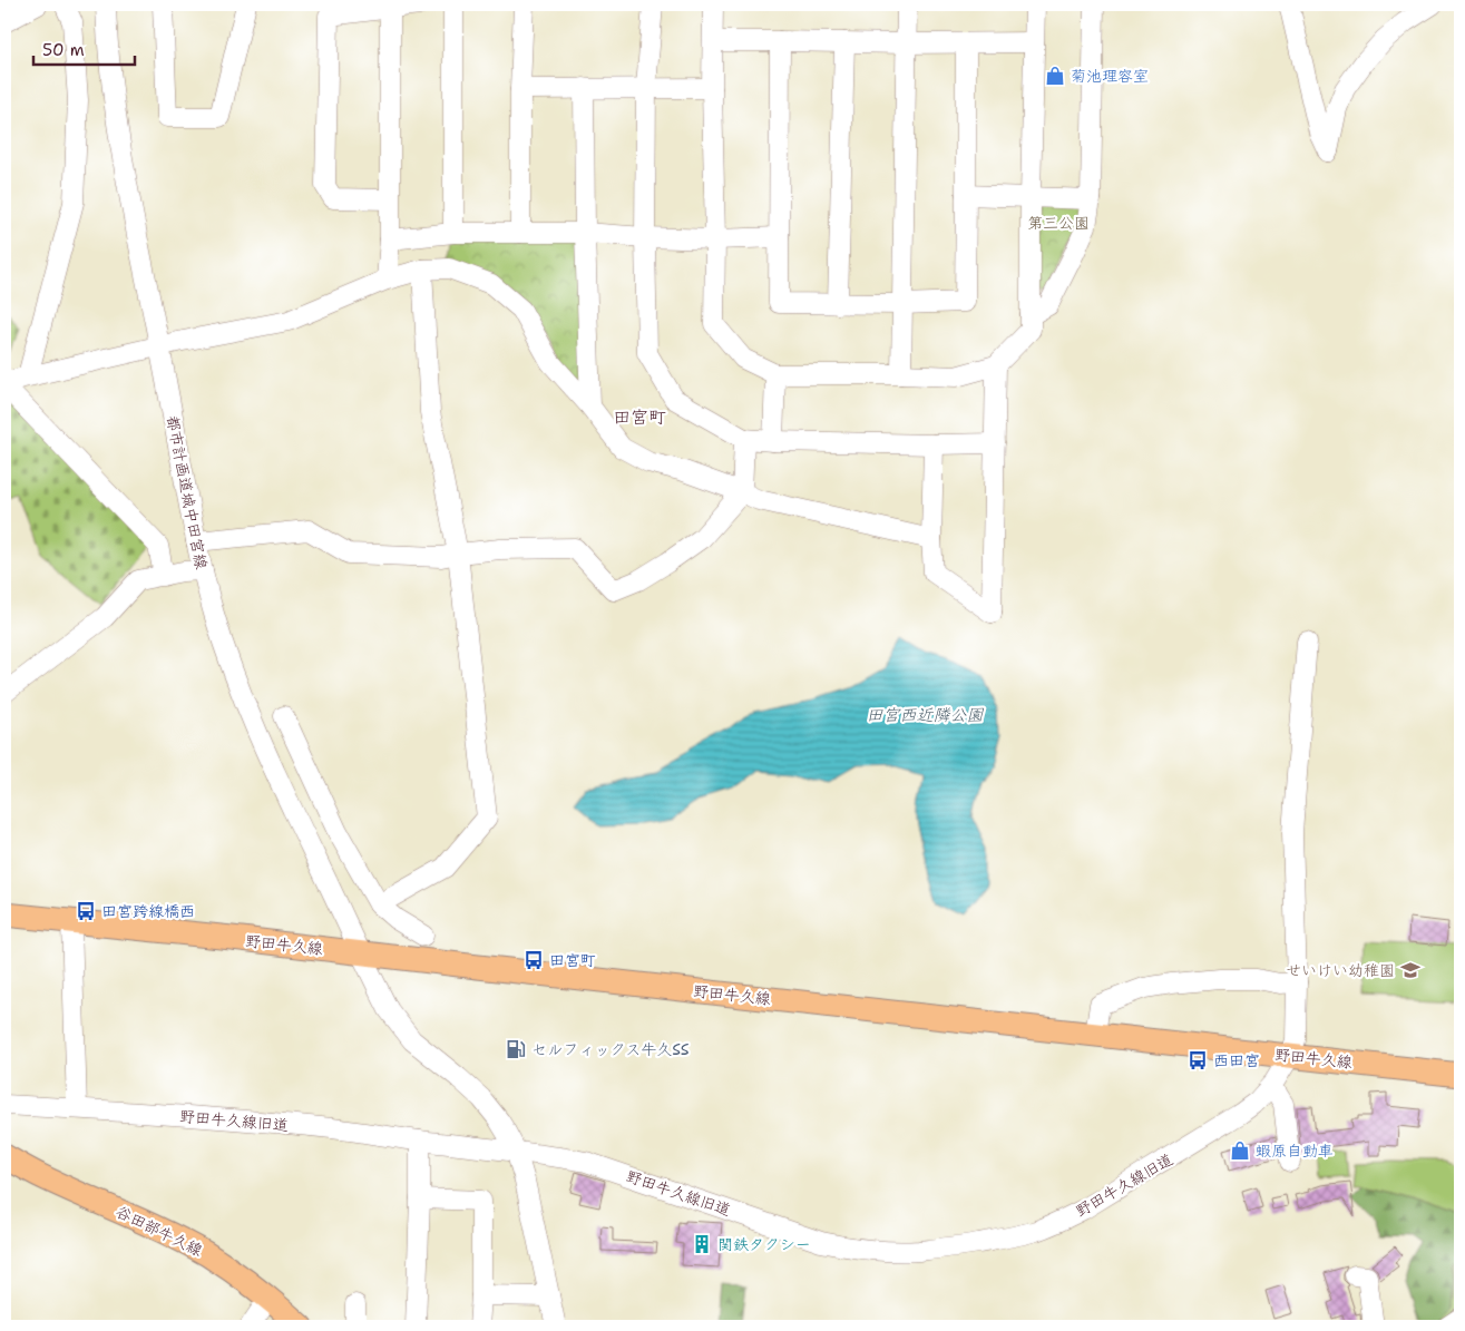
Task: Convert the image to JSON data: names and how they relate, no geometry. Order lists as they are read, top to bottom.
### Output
{
  "streets": {
    "main road": ["野田牛久線", "谷田部牛久線"],
    "street": ["都市計画道城中田宮線", "野田牛久線旧道"]
  },
  "crossings": [
    ["都市計画道城中田宮線", "野田牛久線"],
    ["都市計画道城中田宮線", "野田牛久線旧道"],
    ["野田牛久線", "野田牛久線旧道"]
  ],
  "districts": ["田宮町"],
  "water": ["田宮西近隣公園"],
  "parks": ["第三公園"],
  "places": {
    "shop": ["菊池理容室", "蝦原自動車"],
    "bus stop": ["田宮跨線橋西", "田宮町", "西田宮"],
    "school or university": ["せいけい幼稚園"],
    "fuel station": ["セルフィックス牛久SS"],
    "building": ["関鉄タクシー"]
  },
  "scale_bar": "50 m"
}
